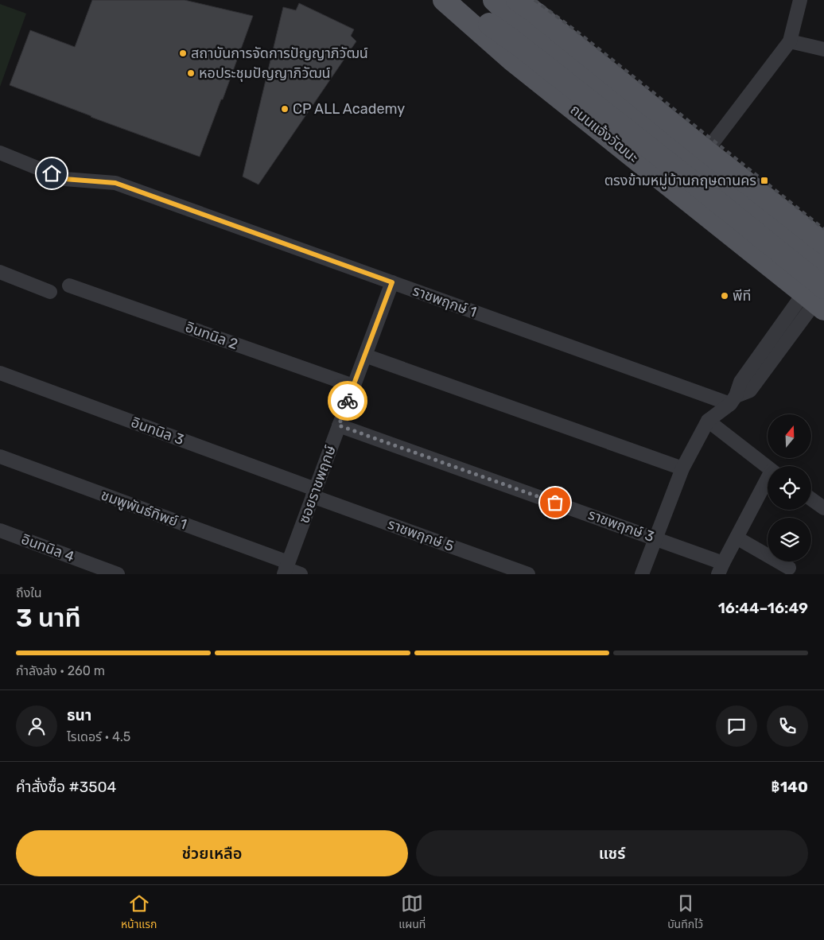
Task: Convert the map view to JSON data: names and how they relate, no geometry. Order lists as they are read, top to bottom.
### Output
{
  "streets": {
    "main road": ["ถนนแจ้งวัฒนะ"],
    "street": [
      "ราชพฤกษ์ 1",
      "อินทนิล 2",
      "อินทนิล 3",
      "ซอยราชพฤกษ์",
      "ชมพูพันธ์ทิพย์ 1",
      "ราชพฤกษ์ 3",
      "ราชพฤกษ์ 5",
      "อินทนิล 4"
    ]
  },
  "crossings": [
    ["ราชพฤกษ์ 1", "ซอยราชพฤกษ์"],
    ["อินทนิล 2", "ซอยราชพฤกษ์"],
    ["อินทนิล 3", "ซอยราชพฤกษ์"],
    ["อินทนิล 3", "ราชพฤกษ์ 5"],
    ["ซอยราชพฤกษ์", "ชมพูพันธ์ทิพย์ 1"],
    ["ซอยราชพฤกษ์", "ราชพฤกษ์ 3"],
    ["ซอยราชพฤกษ์", "ราชพฤกษ์ 5"]
  ],
  "places": {
    "other": [
      "สถาบันการจัดการปัญญาภิวัฒน์",
      "หอประชุมปัญญาภิวัฒน์",
      "CP ALL Academy",
      "พีที"
    ],
    "transit": ["ตรงข้ามหมู่บ้านกฤษดานคร"]
  },
  "north": "top",
  "page": {
    "heading": ["3 นาที", "ถึงใน", "16:44–16:49"],
    "panel": [
      "ธนา",
      "ไรเดอร์ · 4.5",
      "คำสั่งซื้อ #3504",
      "฿140"
    ],
    "bar": "กำลังส่ง · 260 m",
    "buttons": ["ช่วยเหลือ", "แชร์"],
    "tabs": ["หน้าแรก", "แผนที่", "บันทึกไว้"]
  }
}
